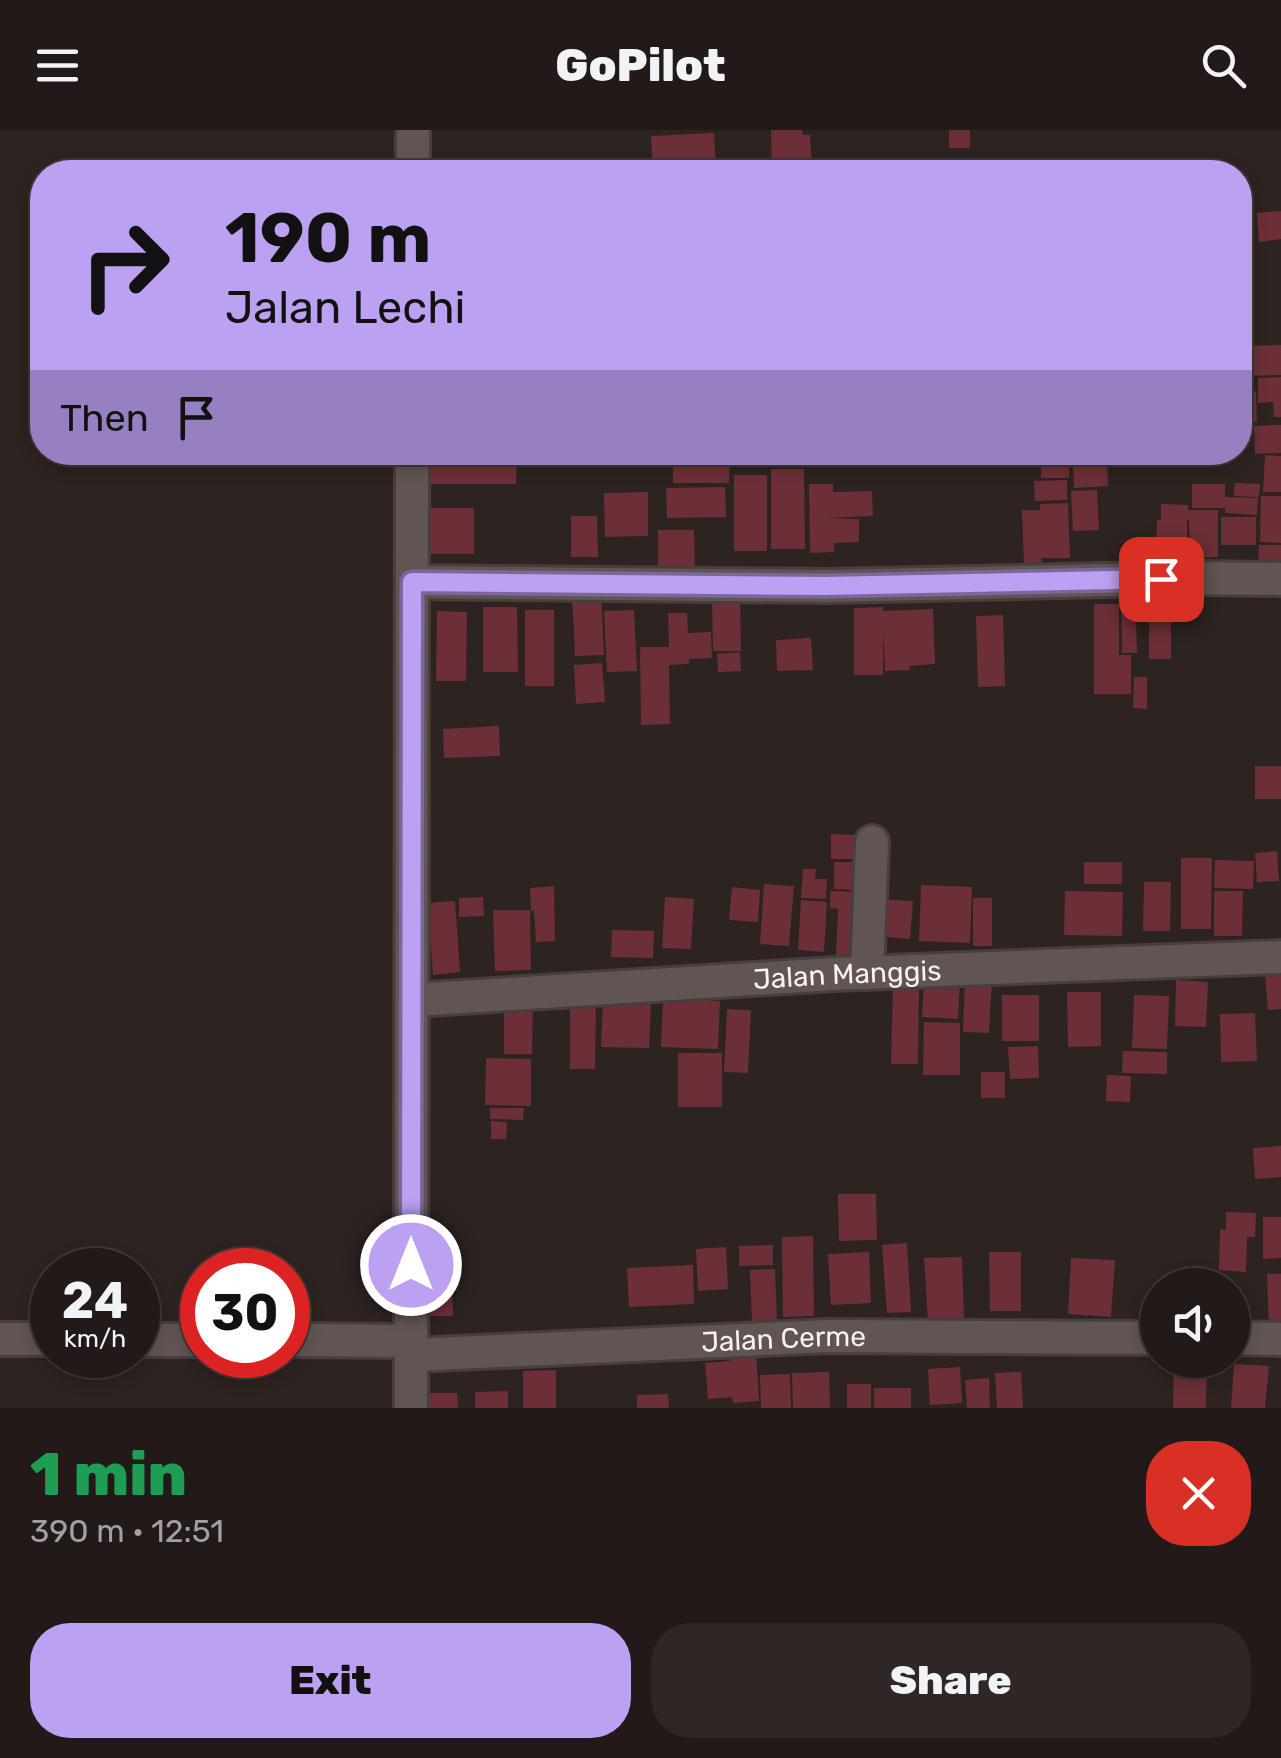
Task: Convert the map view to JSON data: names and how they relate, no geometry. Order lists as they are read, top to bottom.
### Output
{
  "streets": {
    "street": ["Jalan Manggis", "Jalan Cerme"]
  },
  "page": {
    "header": "GoPilot",
    "turn": ["190 m", "Jalan Lechi"],
    "then": "Then",
    "speed": "24 km/h",
    "limit": "30",
    "heading": ["1 min", "390 m · 12:51"],
    "buttons": ["Exit", "Share"]
  }
}
